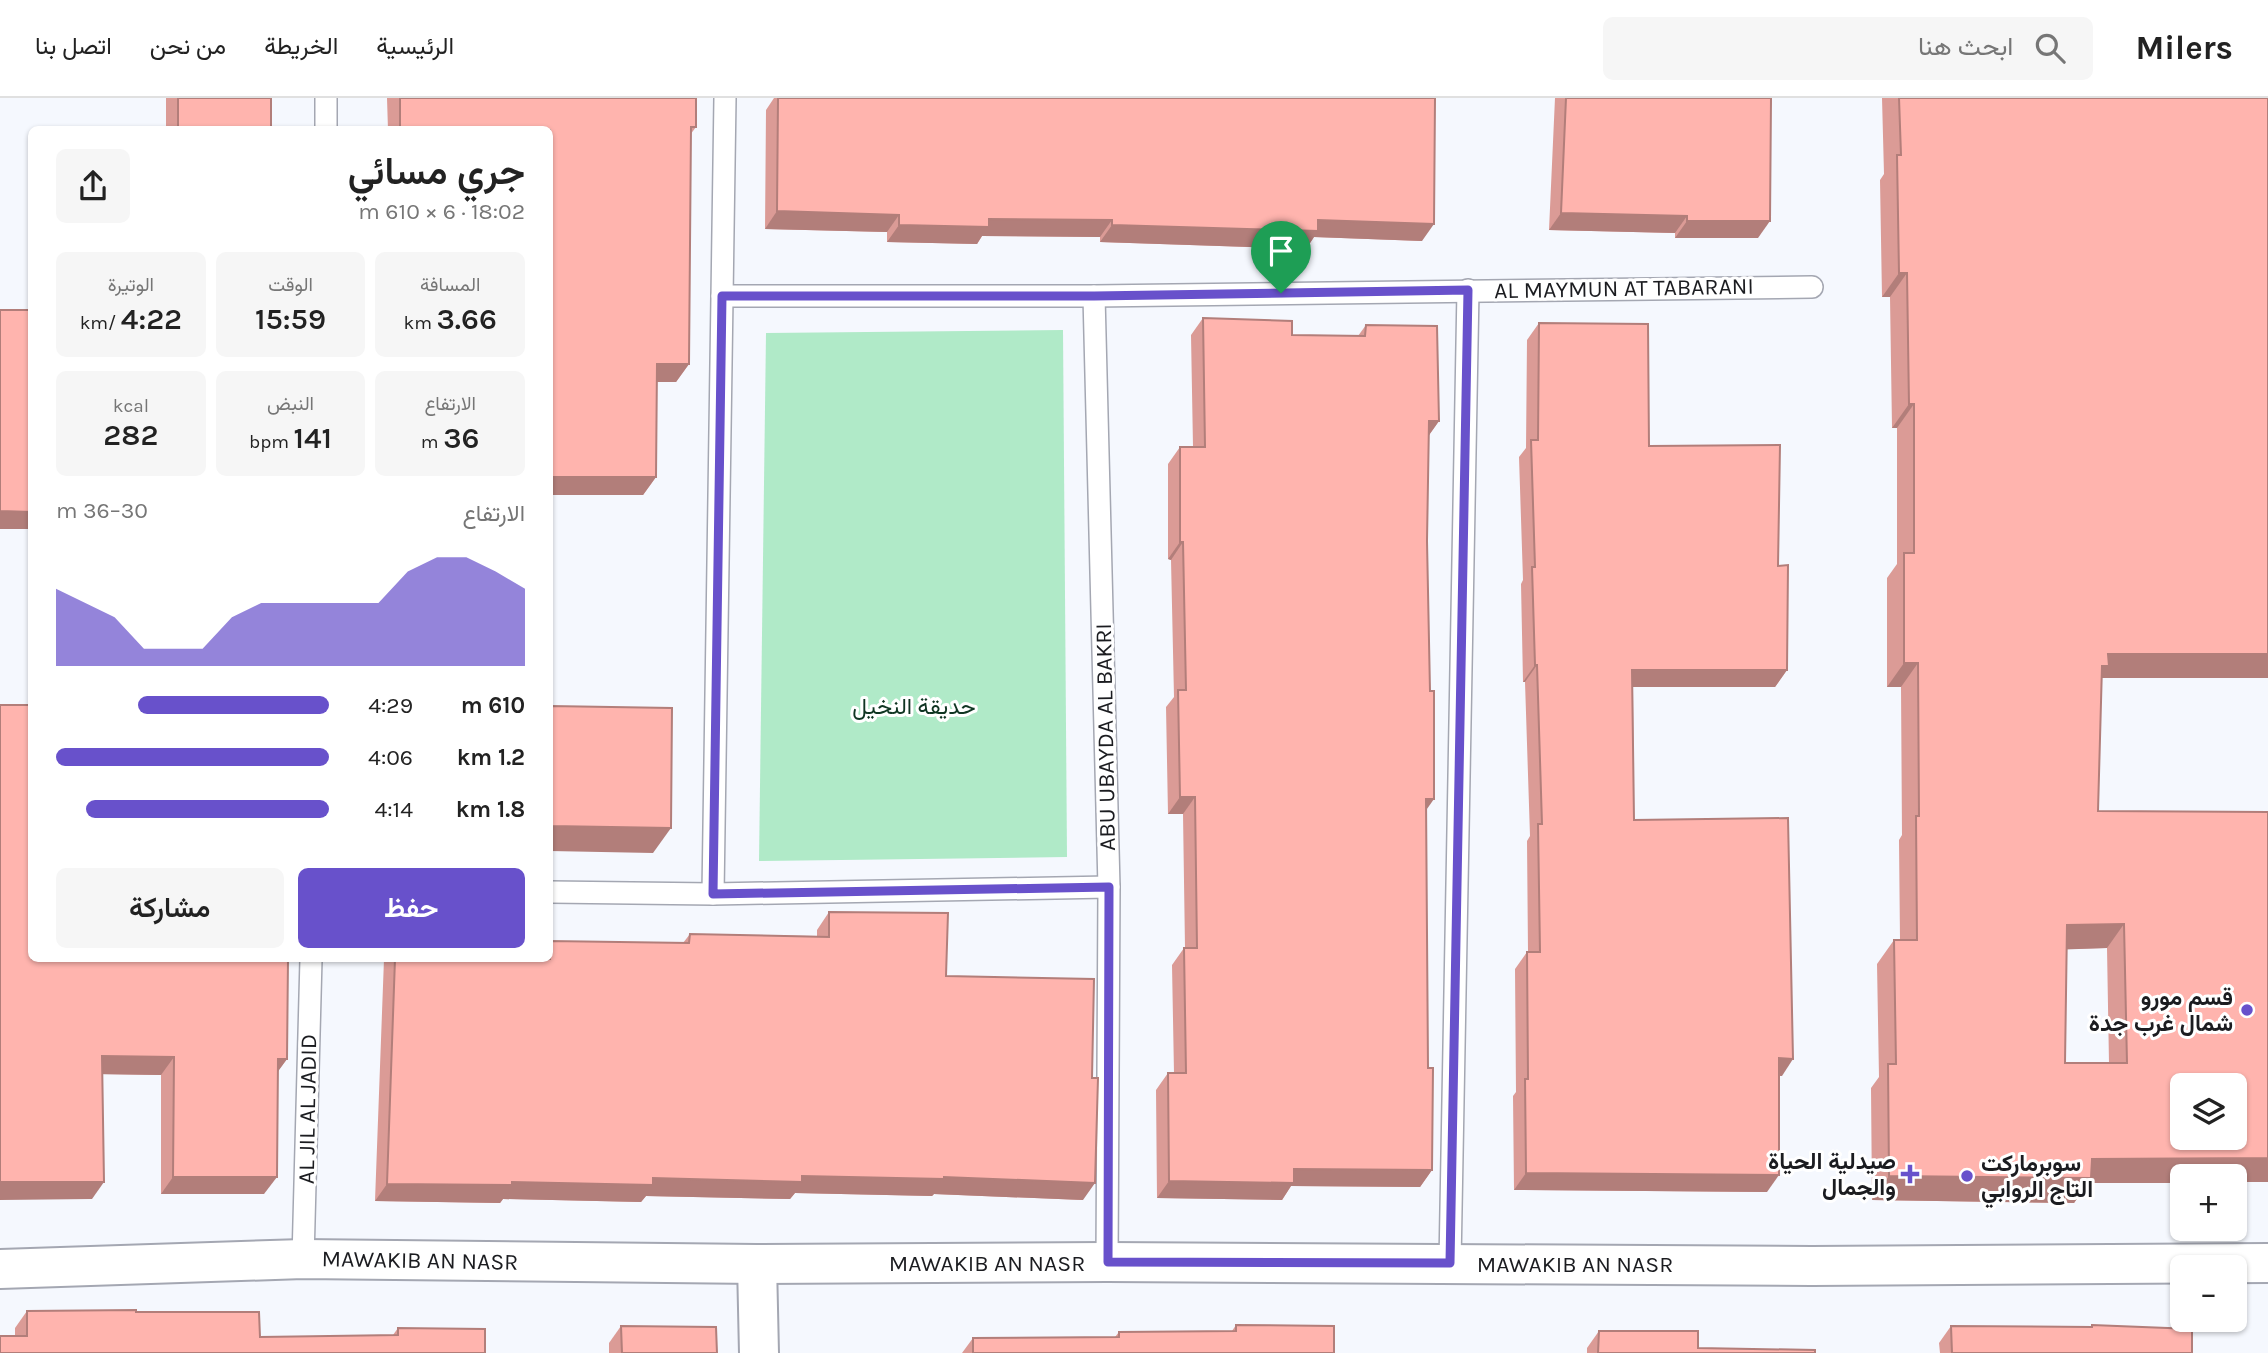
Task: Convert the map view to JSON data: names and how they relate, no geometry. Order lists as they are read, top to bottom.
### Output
{
  "streets": {
    "street": ["MAWAKIB AN NASR"],
    "lane": ["AL MAYMUN AT TABARANI", "ABU UBAYDA AL BAKRI", "AL JIL AL JADID"]
  },
  "crossings": [
    ["AL MAYMUN AT TABARANI", "ABU UBAYDA AL BAKRI"],
    ["ABU UBAYDA AL BAKRI", "MAWAKIB AN NASR"],
    ["AL JIL AL JADID", "MAWAKIB AN NASR"]
  ],
  "parks": ["حديقة النخيل"],
  "places": {
    "other": ["قسم مورو شمال غرب جدة", "سوبرماركت التاج الروابي"],
    "health": ["صيدلية الحياة والجمال"]
  },
  "page": {
    "header": "Milers",
    "search": "ابحث هنا",
    "nav": [
      "الرئيسية",
      "الخريطة",
      "من نحن",
      "اتصل بنا"
    ],
    "heading": ["جري مسائي", "18:02 · 6 × 610 m"],
    "stats": [
      ["المسافة", "3.66 km"],
      ["الوقت", "15:59"],
      ["الوتيرة", "4:22 /km"],
      ["الارتفاع", "36 m"],
      ["النبض", "141 bpm"],
      ["kcal", "282"]
    ],
    "chart": ["الارتفاع", "30–36 m"],
    "list": [
      {
        "name": "610 m",
        "note": "4:29"
      },
      {
        "name": "1.2 km",
        "note": "4:06"
      },
      {
        "name": "1.8 km",
        "note": "4:14"
      }
    ],
    "buttons": ["حفظ", "مشاركة"],
    "map_buttons": ["+", "−"]
  }
}
